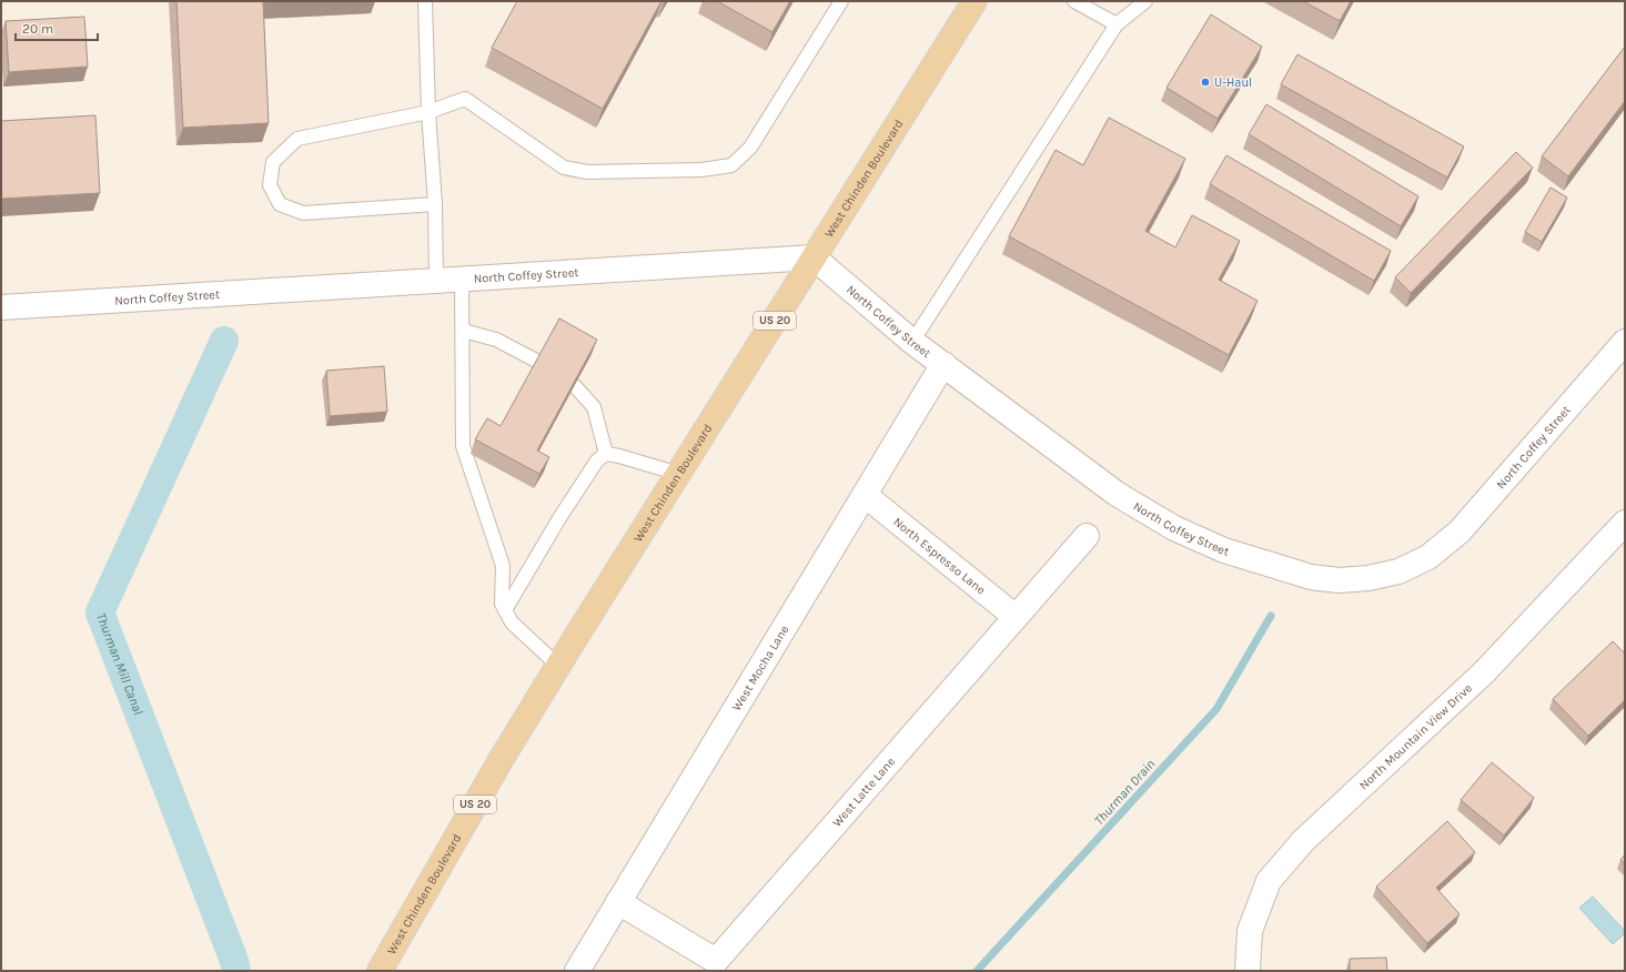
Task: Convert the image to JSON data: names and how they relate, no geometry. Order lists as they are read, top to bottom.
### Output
{
  "streets": {
    "main road": ["West Chinden Boulevard", "US 20"],
    "street": [
      "North Coffey Street",
      "North Espresso Lane",
      "West Mocha Lane",
      "North Mountain View Drive",
      "West Latte Lane"
    ]
  },
  "crossings": [
    ["West Chinden Boulevard", "North Coffey Street"],
    ["North Coffey Street", "West Mocha Lane"],
    ["North Espresso Lane", "West Mocha Lane"],
    ["North Espresso Lane", "West Latte Lane"],
    ["West Mocha Lane", "West Latte Lane"]
  ],
  "water": ["Thurman Mill Canal", "Thurman Drain"],
  "places": ["U-Haul"],
  "scale_bar": "20 m"
}
